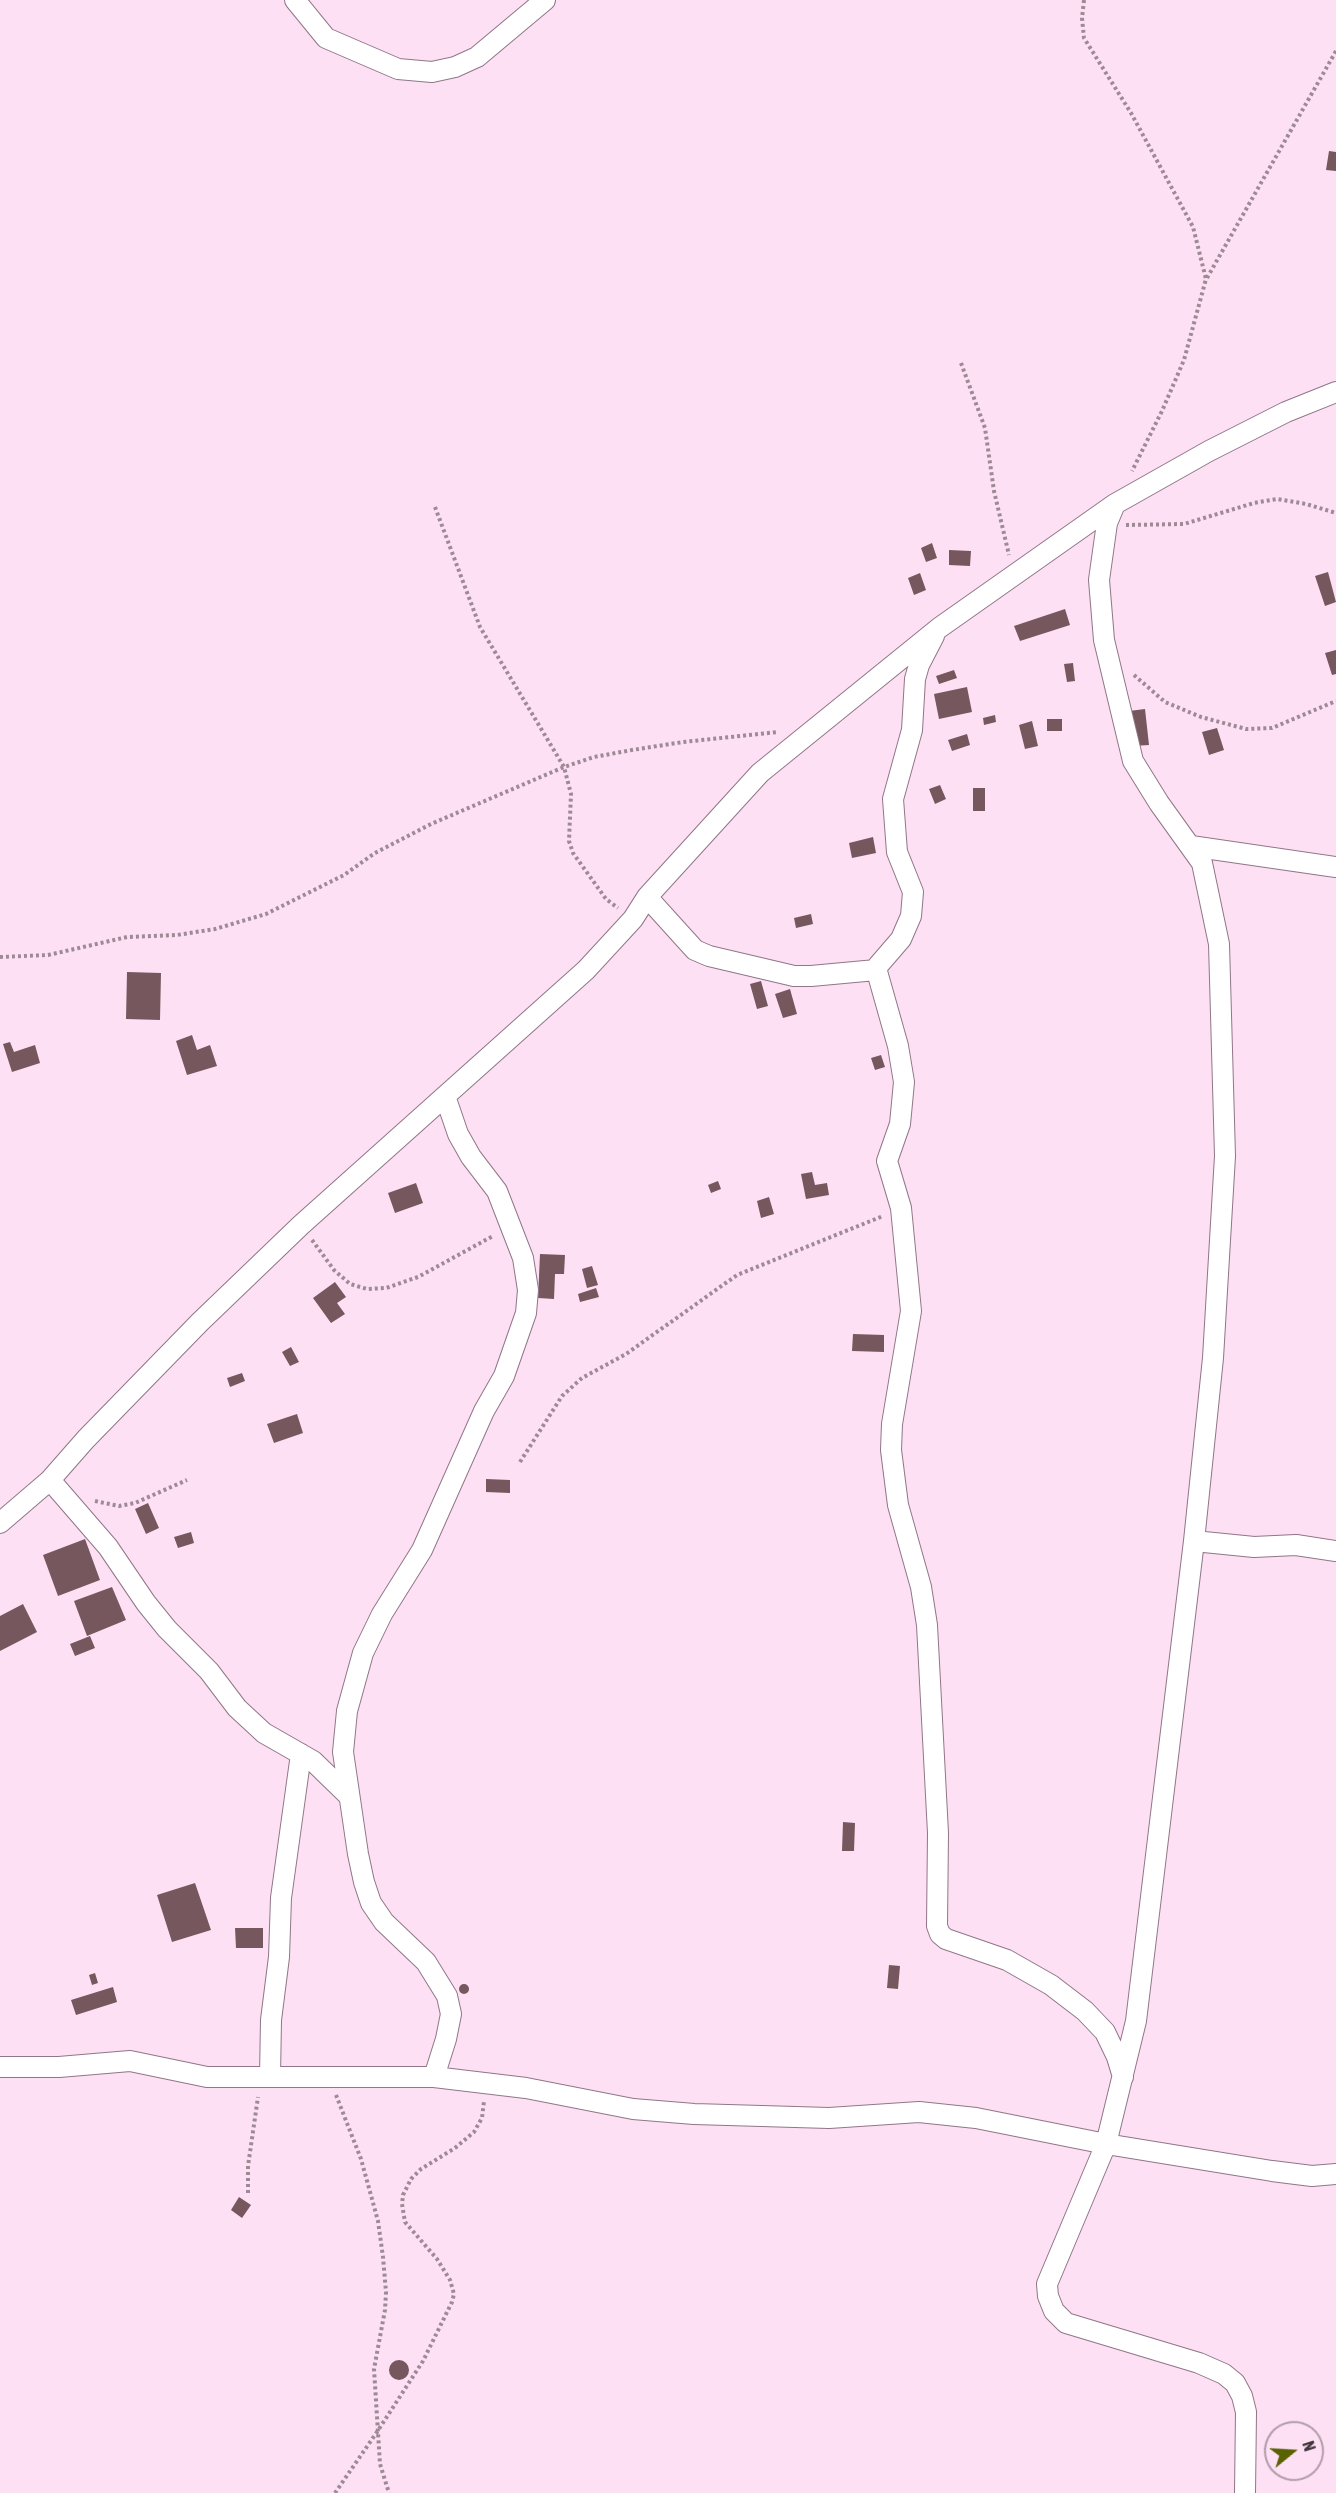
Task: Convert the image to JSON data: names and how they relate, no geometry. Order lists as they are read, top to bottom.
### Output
{
  "north": "right"
}
